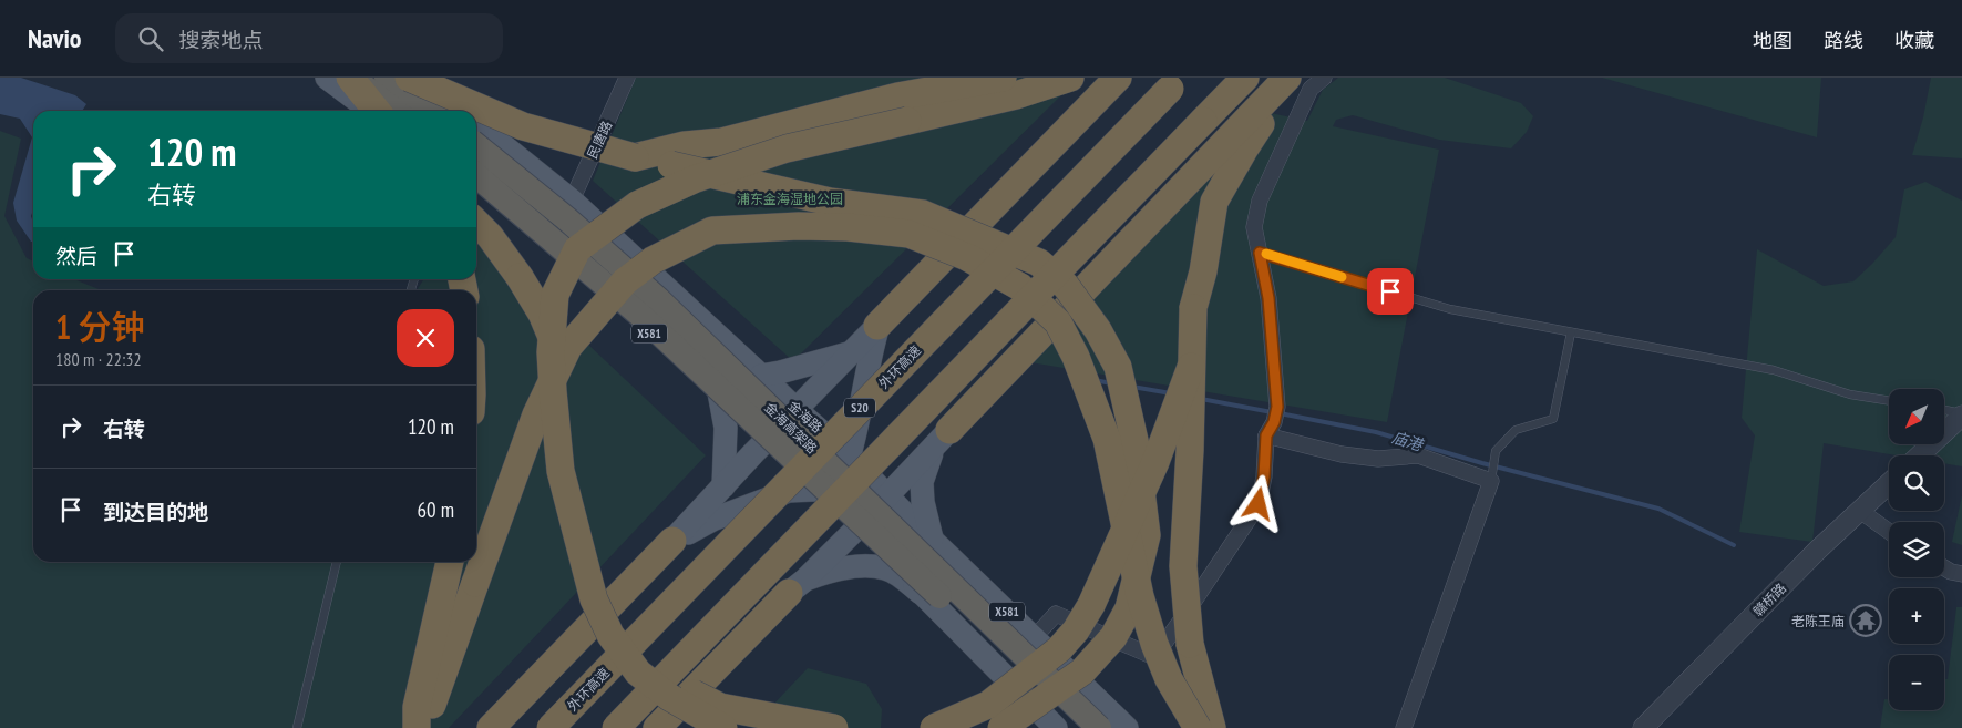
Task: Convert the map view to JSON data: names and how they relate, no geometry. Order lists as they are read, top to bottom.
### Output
{
  "streets": {
    "highway": ["外环高速", "S20", "金海高架路"],
    "main road": ["X581", "金海路"],
    "street": ["民唐路", "赣桥路"]
  },
  "crossings": [
    ["民唐路", "金海路"]
  ],
  "water": ["庙港"],
  "parks": ["浦东金海湿地公园"],
  "places": {
    "temple": ["老陈王庙"]
  },
  "north": "bottom left",
  "page": {
    "header": "Navio",
    "search": "搜索地点",
    "nav": ["地图", "路线", "收藏"],
    "turn": ["120 m", "右转"],
    "then": "然后",
    "heading": ["1 分钟", "180 m · 22:32"],
    "list": [
      {
        "name": "右转",
        "value": "120 m"
      },
      {
        "name": "到达目的地",
        "value": "60 m"
      }
    ],
    "map_buttons": ["+", "−"]
  }
}
